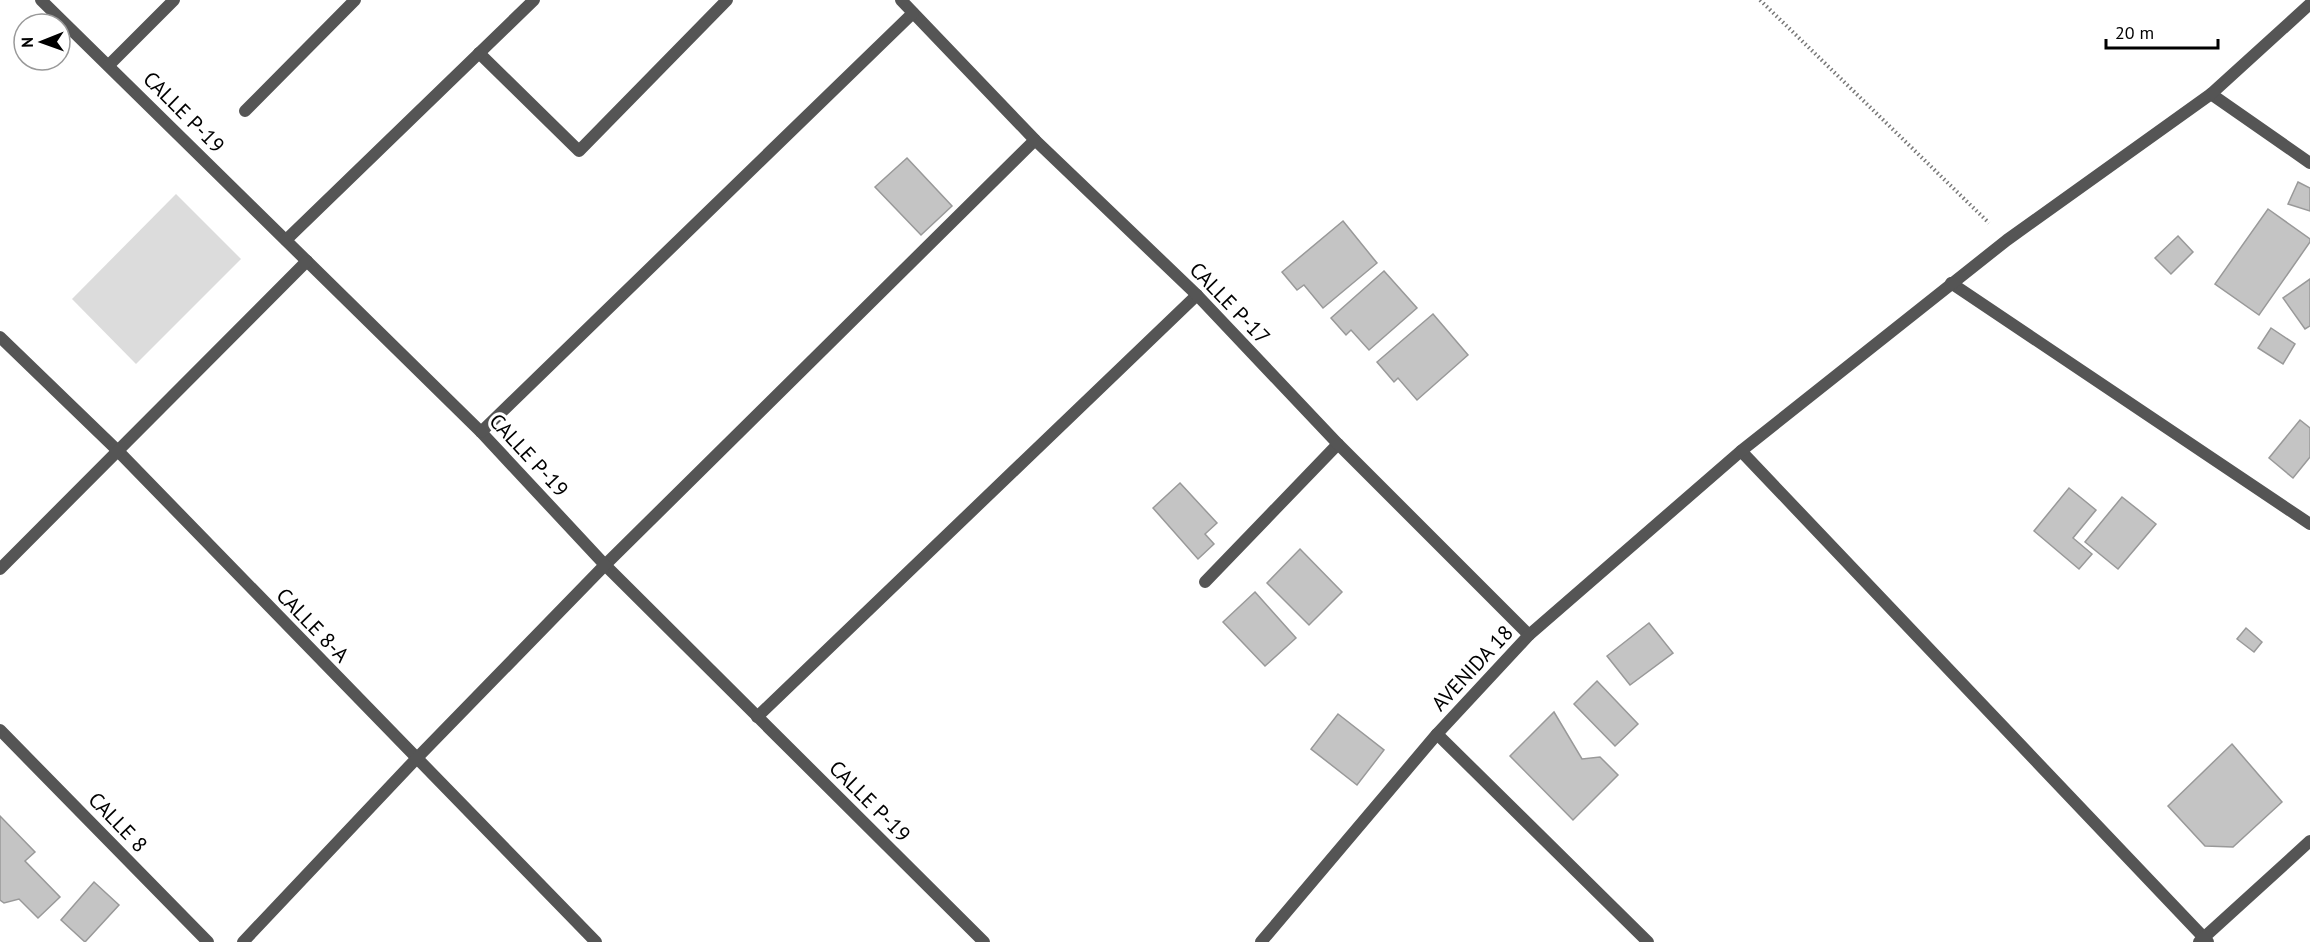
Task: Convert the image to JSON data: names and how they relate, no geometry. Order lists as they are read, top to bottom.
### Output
{
  "streets": {
    "street": [
      "CALLE P-19",
      "CALLE P-17",
      "CALLE 8-A",
      "AVENIDA 18",
      "CALLE 8"
    ]
  },
  "crossings": [
    ["CALLE P-17", "AVENIDA 18"]
  ],
  "scale_bar": "20 m",
  "north": "left"
}
